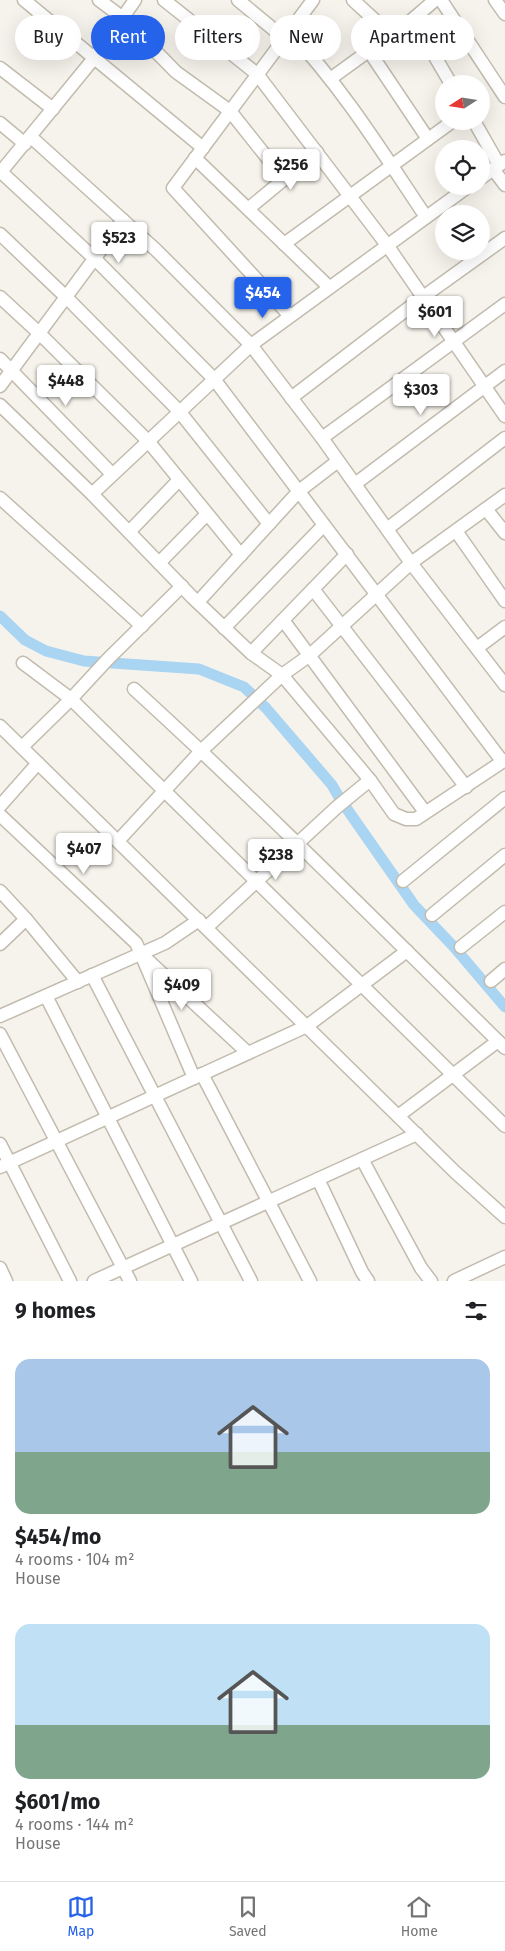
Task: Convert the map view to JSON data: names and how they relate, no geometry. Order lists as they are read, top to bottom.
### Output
{
  "north": "left",
  "page": {
    "chip": [
      "Buy",
      "Rent",
      "Filters",
      "New",
      "Apartment"
    ],
    "price": [
      "$256",
      "$523",
      "$454",
      "$601",
      "$448",
      "$303",
      "$407",
      "$238",
      "$409"
    ],
    "heading": "9 homes",
    "list": [
      {
        "name": "$454/mo",
        "note": "4 rooms · 104 m² · House"
      },
      {
        "name": "$601/mo",
        "note": "4 rooms · 144 m² · House"
      }
    ],
    "tabs": ["Map", "Saved", "Home"]
  }
}
